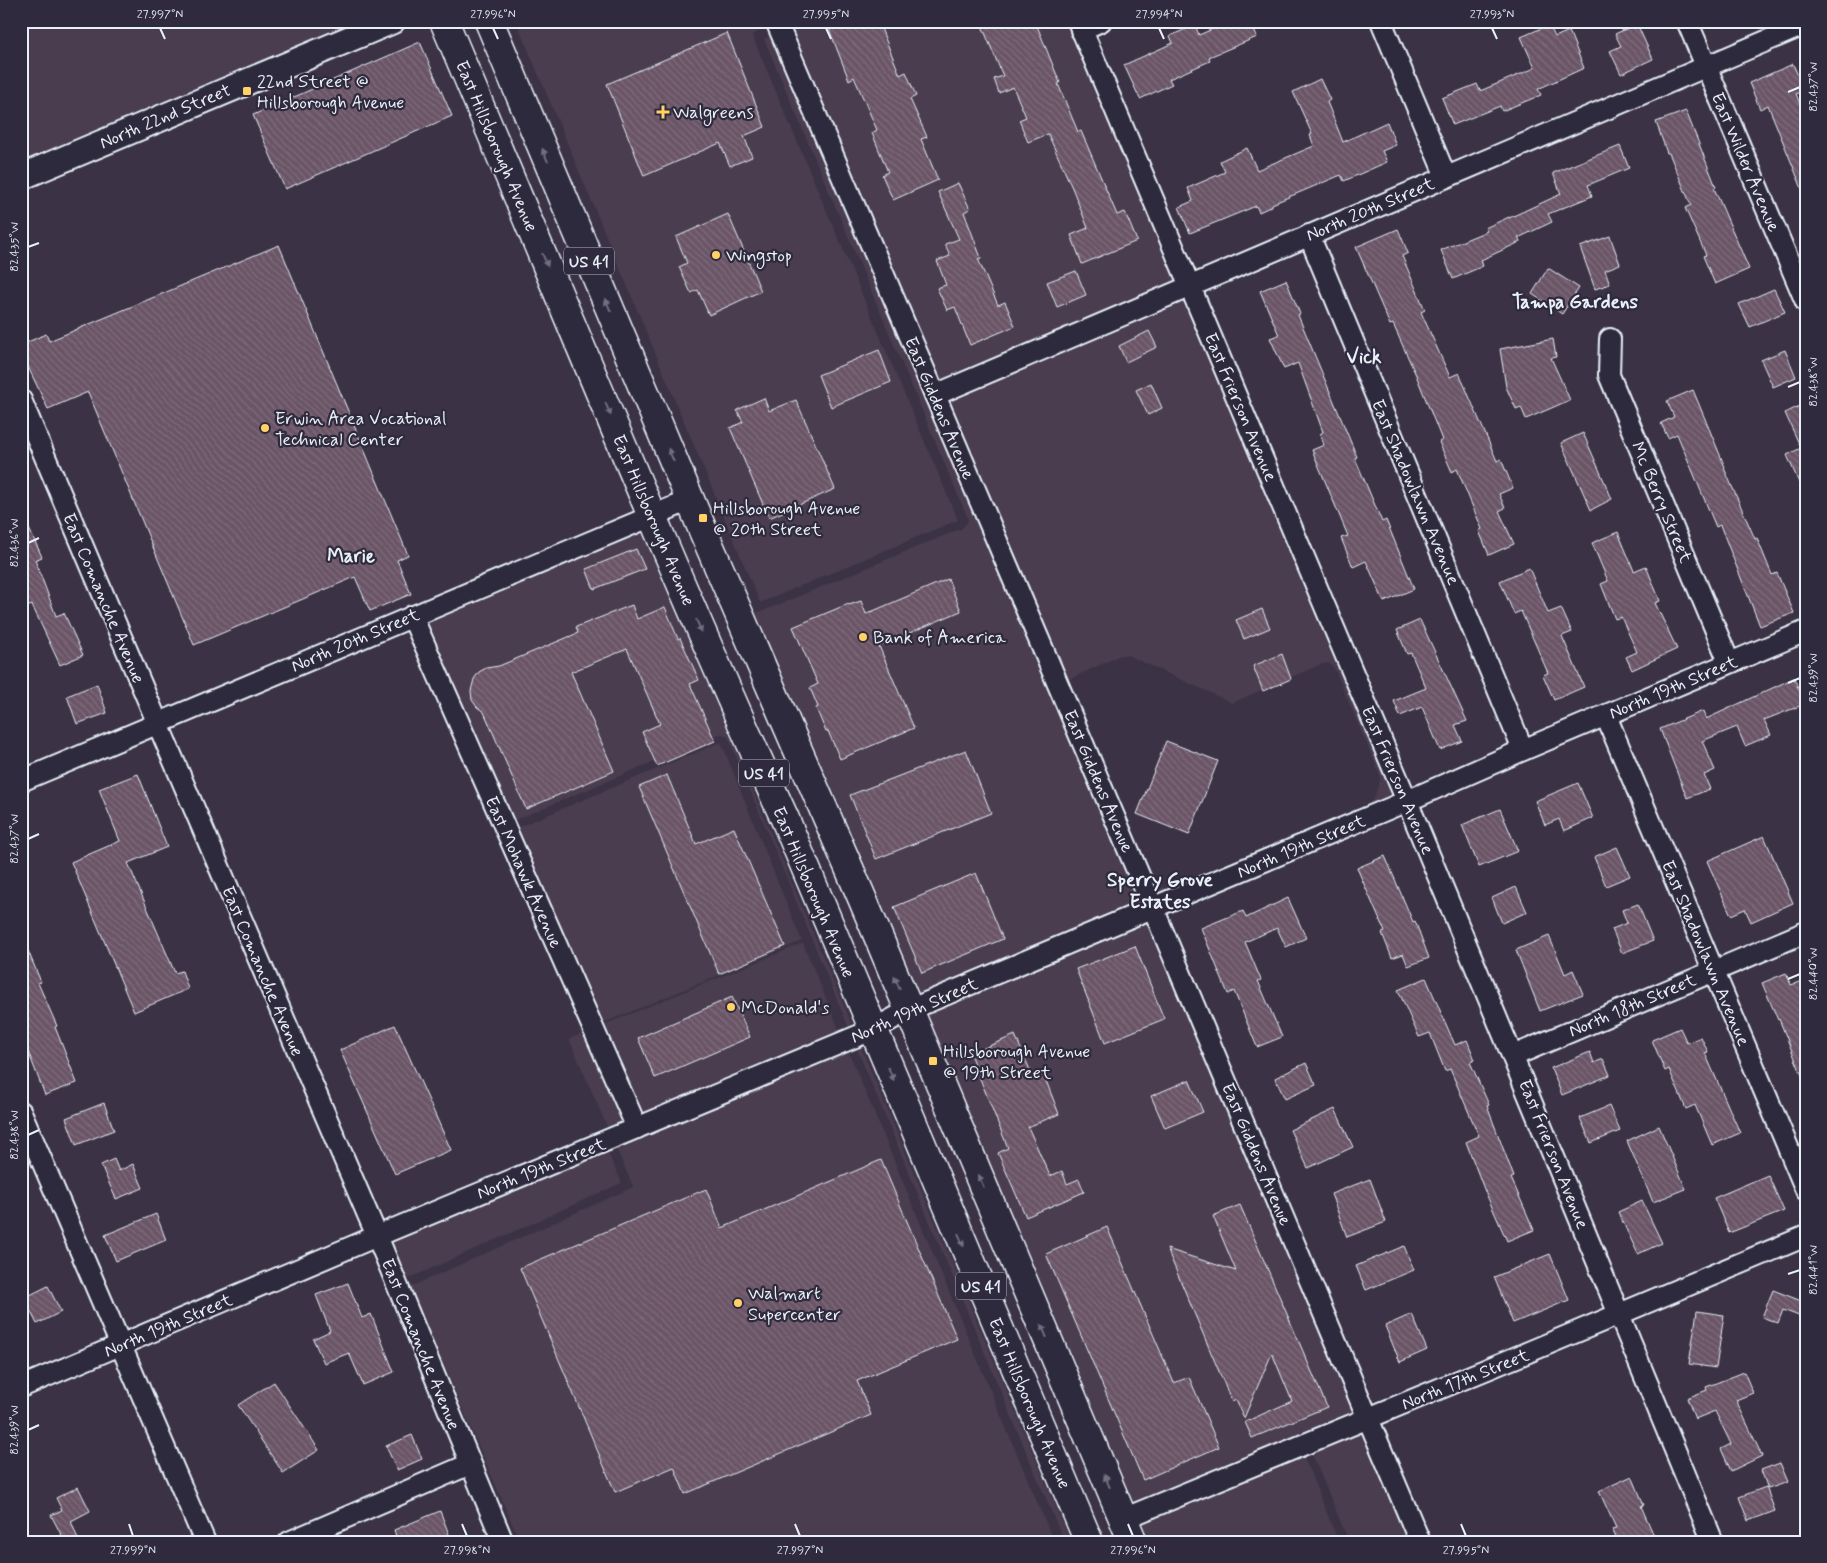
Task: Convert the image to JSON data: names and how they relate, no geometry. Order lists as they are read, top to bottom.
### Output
{
  "streets": {
    "main road": ["East Hillsborough Avenue", "US 41"],
    "street": [
      "North 22nd Street",
      "East Wilder Avenue",
      "North 20th Street",
      "East Frierson Avenue",
      "East Giddens Avenue",
      "East Shadowlawn Avenue",
      "Mc Berry Street",
      "East Comanche Avenue",
      "North 19th Street",
      "East Mohawk Avenue",
      "North 18th Street",
      "North 17th Street"
    ]
  },
  "crossings": [
    ["East Hillsborough Avenue", "North 20th Street"],
    ["East Hillsborough Avenue", "North 19th Street"],
    ["East Wilder Avenue", "North 20th Street"],
    ["North 20th Street", "US 41"],
    ["North 20th Street", "East Frierson Avenue"],
    ["North 20th Street", "East Giddens Avenue"],
    ["North 20th Street", "East Shadowlawn Avenue"],
    ["North 20th Street", "East Comanche Avenue"],
    ["North 20th Street", "East Mohawk Avenue"],
    ["US 41", "North 19th Street"],
    ["US 41", "North 17th Street"],
    ["East Frierson Avenue", "North 19th Street"],
    ["East Frierson Avenue", "North 18th Street"],
    ["East Frierson Avenue", "North 17th Street"],
    ["East Giddens Avenue", "North 19th Street"],
    ["East Giddens Avenue", "North 17th Street"],
    ["East Shadowlawn Avenue", "North 19th Street"],
    ["East Shadowlawn Avenue", "North 18th Street"],
    ["Mc Berry Street", "North 19th Street"],
    ["East Comanche Avenue", "North 19th Street"],
    ["North 19th Street", "East Mohawk Avenue"]
  ],
  "districts": [
    "Tampa Gardens",
    "Vick",
    "Marie",
    "Sperry Grove Estates"
  ],
  "places": {
    "transit": ["22nd Street @ Hillsborough Avenue", "Hillsborough Avenue @ 20th Street", "Hillsborough Avenue @ 19th Street"],
    "health": ["Walgreens"],
    "other": [
      "Wingstop",
      "Erwin Area Vocational Technical Center",
      "Bank of America",
      "McDonald's",
      "Walmart Supercenter"
    ]
  },
  "coordinates": [
    "27.997°N",
    "27.996°N",
    "27.995°N",
    "27.994°N",
    "27.993°N",
    "82.437°W",
    "82.435°W",
    "82.438°W",
    "82.436°W",
    "82.439°W",
    "82.440°W",
    "82.441°W",
    "27.999°N",
    "27.998°N"
  ]
}
